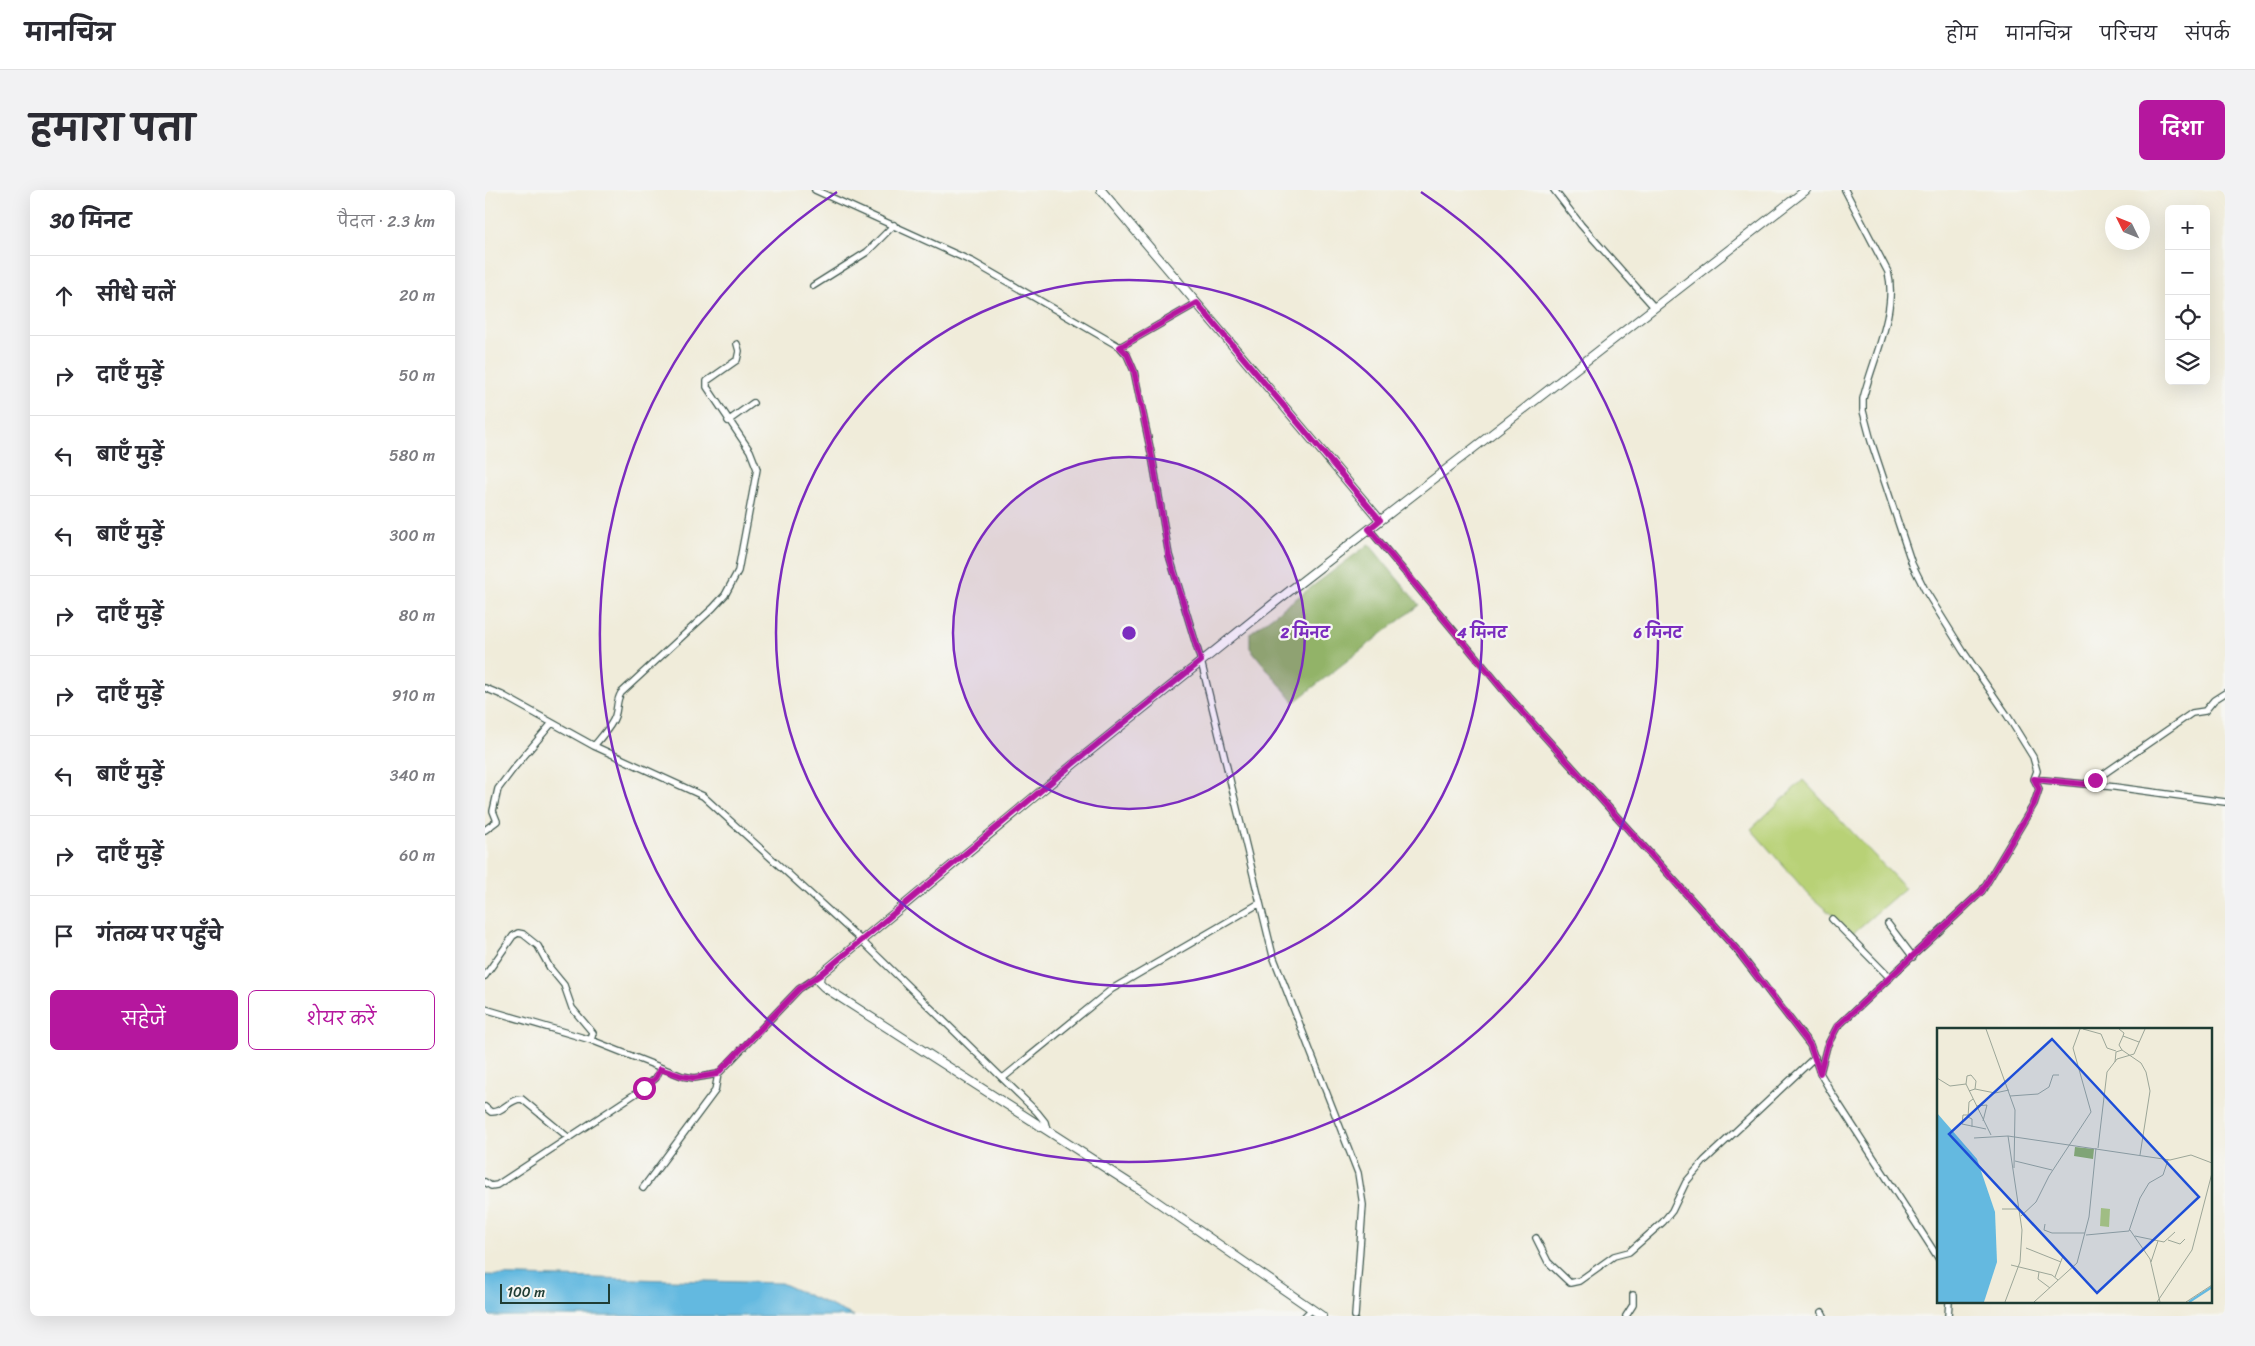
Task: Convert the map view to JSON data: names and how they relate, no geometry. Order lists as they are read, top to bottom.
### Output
{
  "scale_bar": "100 m",
  "north": "top left",
  "page": {
    "header": "मानचित्र",
    "nav": [
      "होम",
      "मानचित्र",
      "परिचय",
      "संपर्क"
    ],
    "title": "हमारा पता",
    "buttons": [
      "दिशा",
      ["सहेजें", "शेयर करें"]
    ],
    "heading": ["30 मिनट", "पैदल · 2.3 km"],
    "map_buttons": ["+", "−"],
    "list": [
      ["सीधे चलें", "20 m"],
      ["दाएँ मुड़ें", "50 m"],
      ["बाएँ मुड़ें", "580 m"],
      ["बाएँ मुड़ें", "300 m"],
      ["दाएँ मुड़ें", "80 m"],
      ["दाएँ मुड़ें", "910 m"],
      ["बाएँ मुड़ें", "340 m"],
      ["दाएँ मुड़ें", "60 m"],
      "गंतव्य पर पहुँचे"
    ],
    "scale": "100 m"
  },
  "rings": ["2 मिनट", "4 मिनट", "6 मिनट"]
}
